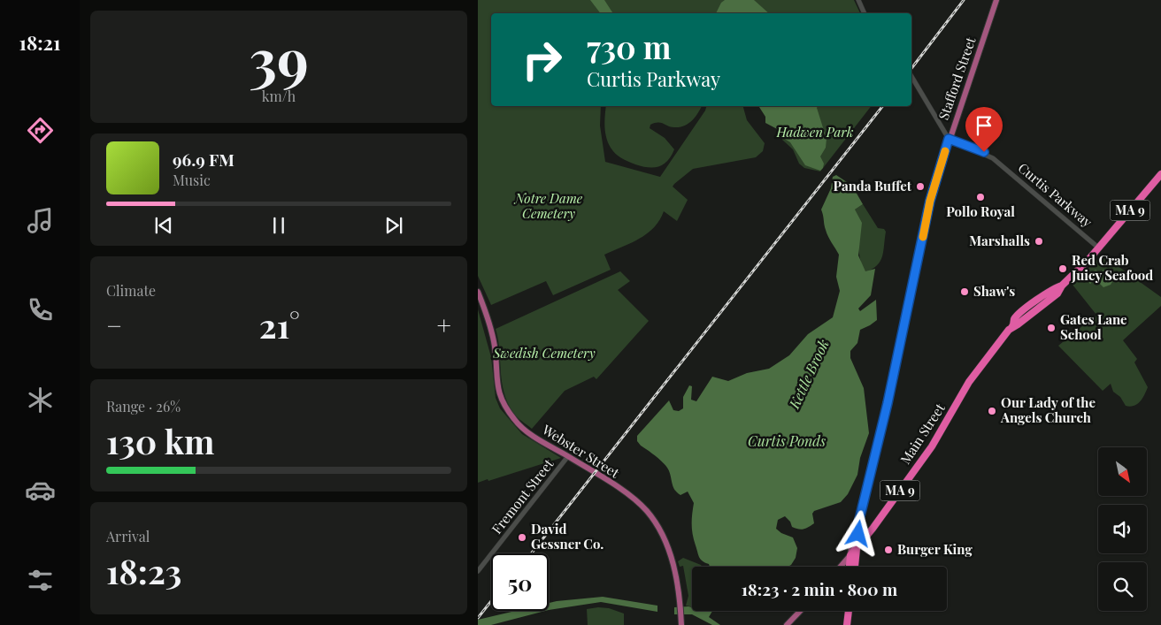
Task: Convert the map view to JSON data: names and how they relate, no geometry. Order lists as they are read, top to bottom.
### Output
{
  "streets": {
    "highway": ["MA 9", "Main Street"],
    "main road": ["Stafford Street", "Webster Street"],
    "street": ["Curtis Parkway", "Fremont Street"]
  },
  "crossings": [
    ["Stafford Street", "Curtis Parkway"],
    ["Stafford Street", "Main Street"],
    ["Curtis Parkway", "Main Street"],
    ["Webster Street", "Fremont Street"]
  ],
  "water": ["Kettle Brook", "Curtis Ponds"],
  "parks": ["Hadwen Park", "Notre Dame Cemetery", "Swedish Cemetery"],
  "places": [
    "Panda Buffet",
    "Pollo Royal",
    "Marshalls",
    "Red Crab Juicy Seafood",
    "Shaw's",
    "Gates Lane School",
    "Our Lady of the Angels Church",
    "David Gessner Co.",
    "Burger King"
  ],
  "north": "bottom right",
  "page": {
    "tabs": "18:21",
    "tile": [
      ["39", "km/h"],
      "Climate",
      ["Range · 26%", "130 km"],
      ["Arrival", "18:23"]
    ],
    "turn": ["730 m", "Curtis Parkway"],
    "song": ["96.9 FM", "Music"],
    "heat": ["−", "21°", "+"],
    "limit": "50",
    "trip": "18:23 · 2 min · 800 m"
  }
}
